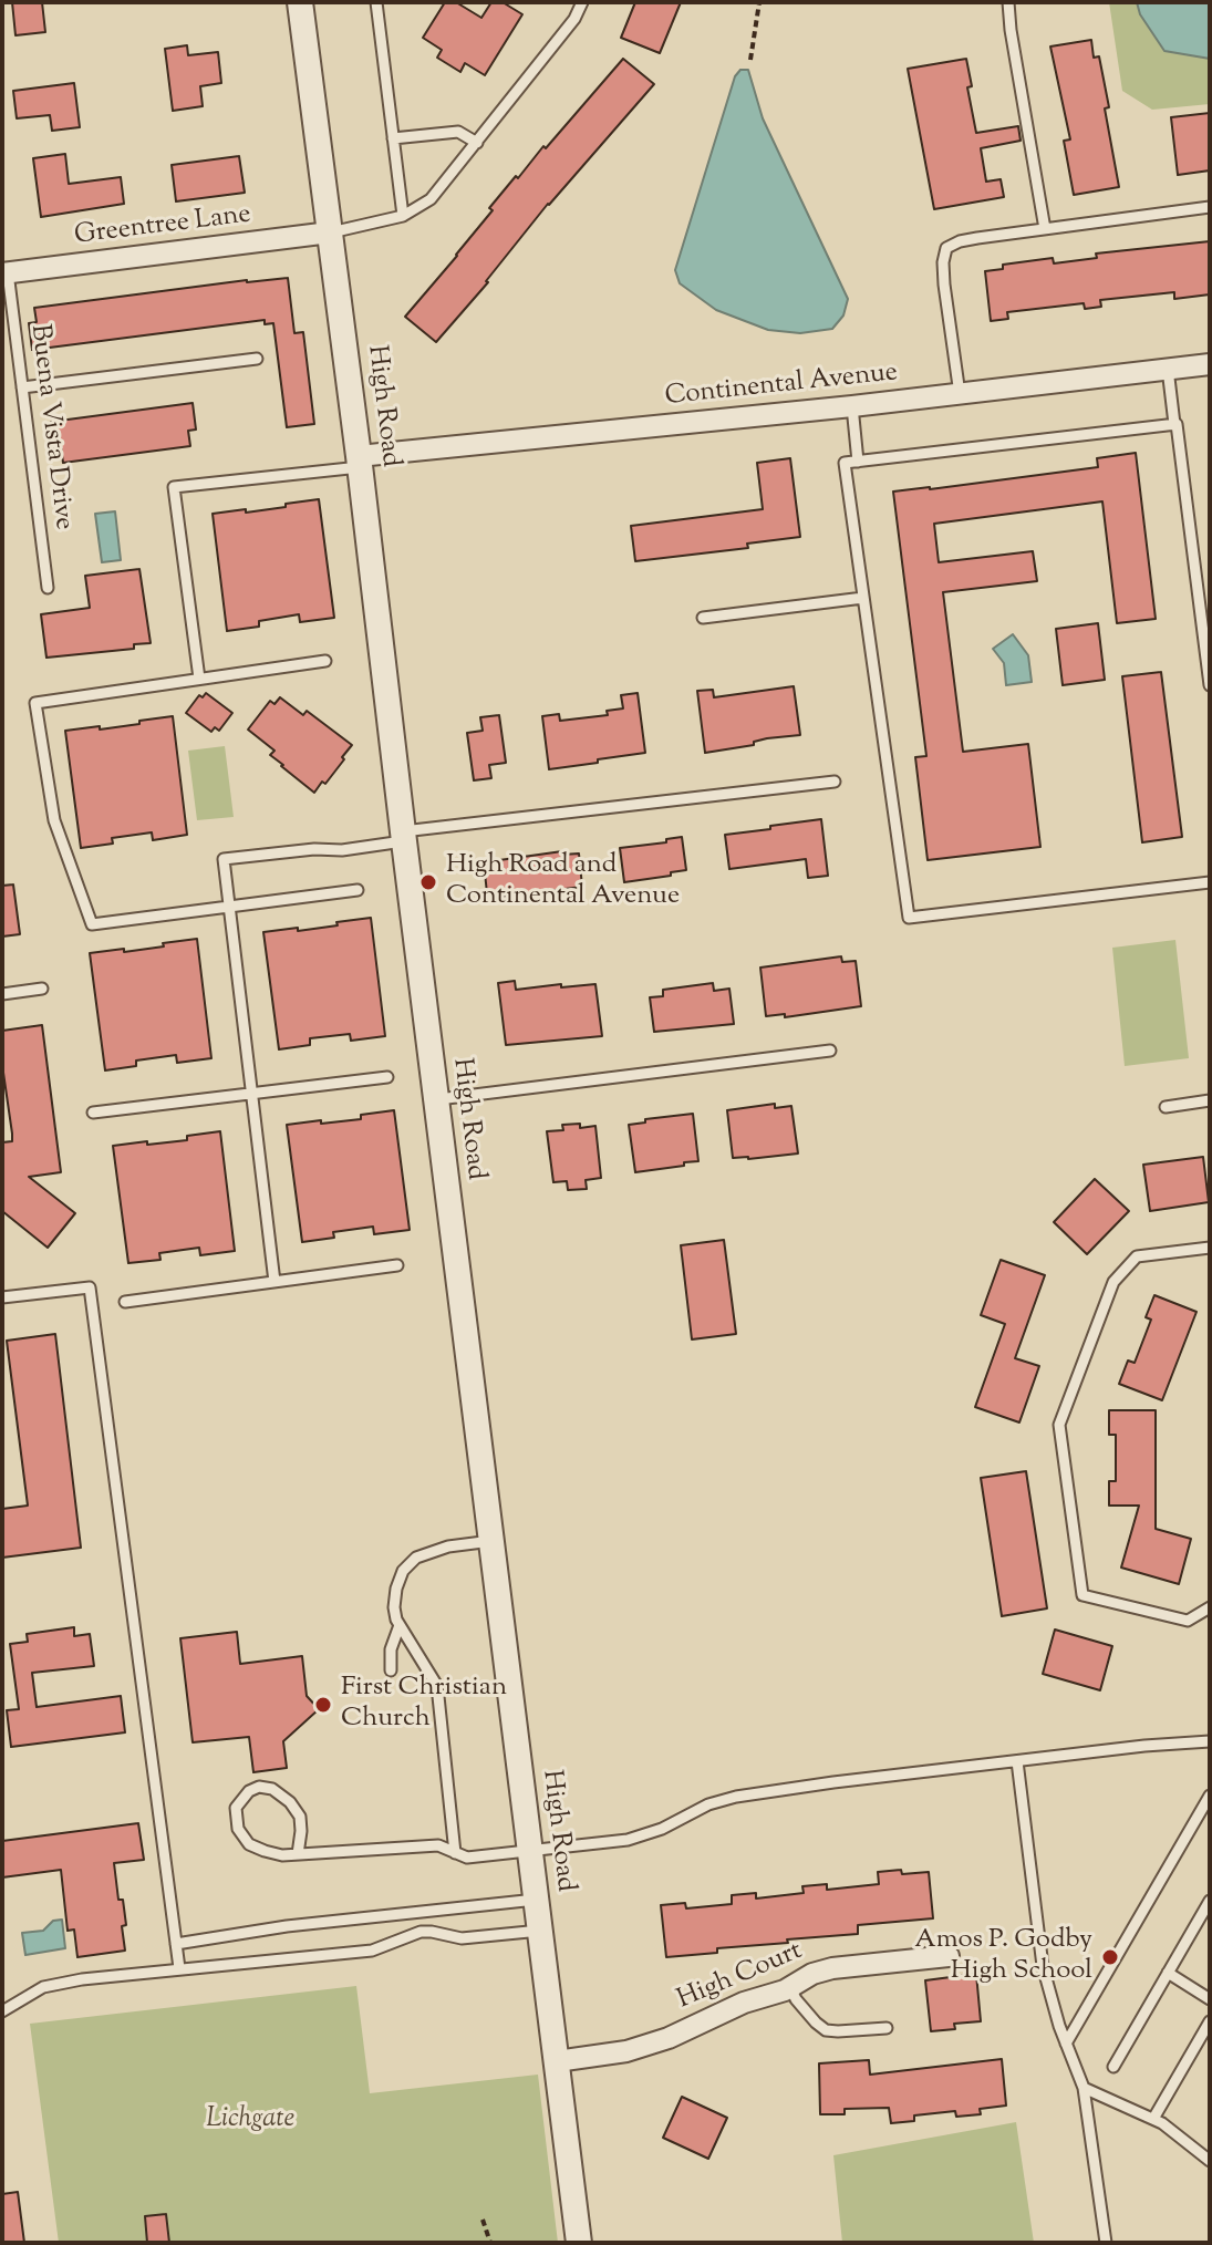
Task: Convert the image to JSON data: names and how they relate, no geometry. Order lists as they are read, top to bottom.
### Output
{
  "streets": {
    "street": [
      "Greentree Lane",
      "Continental Avenue",
      "High Road",
      "High Court"
    ],
    "lane": ["Buena Vista Drive"]
  },
  "crossings": [
    ["Greentree Lane", "High Road"],
    ["Greentree Lane", "Buena Vista Drive"],
    ["Continental Avenue", "High Road"],
    ["High Road", "High Court"]
  ],
  "parks": ["Lichgate"],
  "places": ["High Road and Continental Avenue", "First Christian Church", "Amos P. Godby High School"]
}
